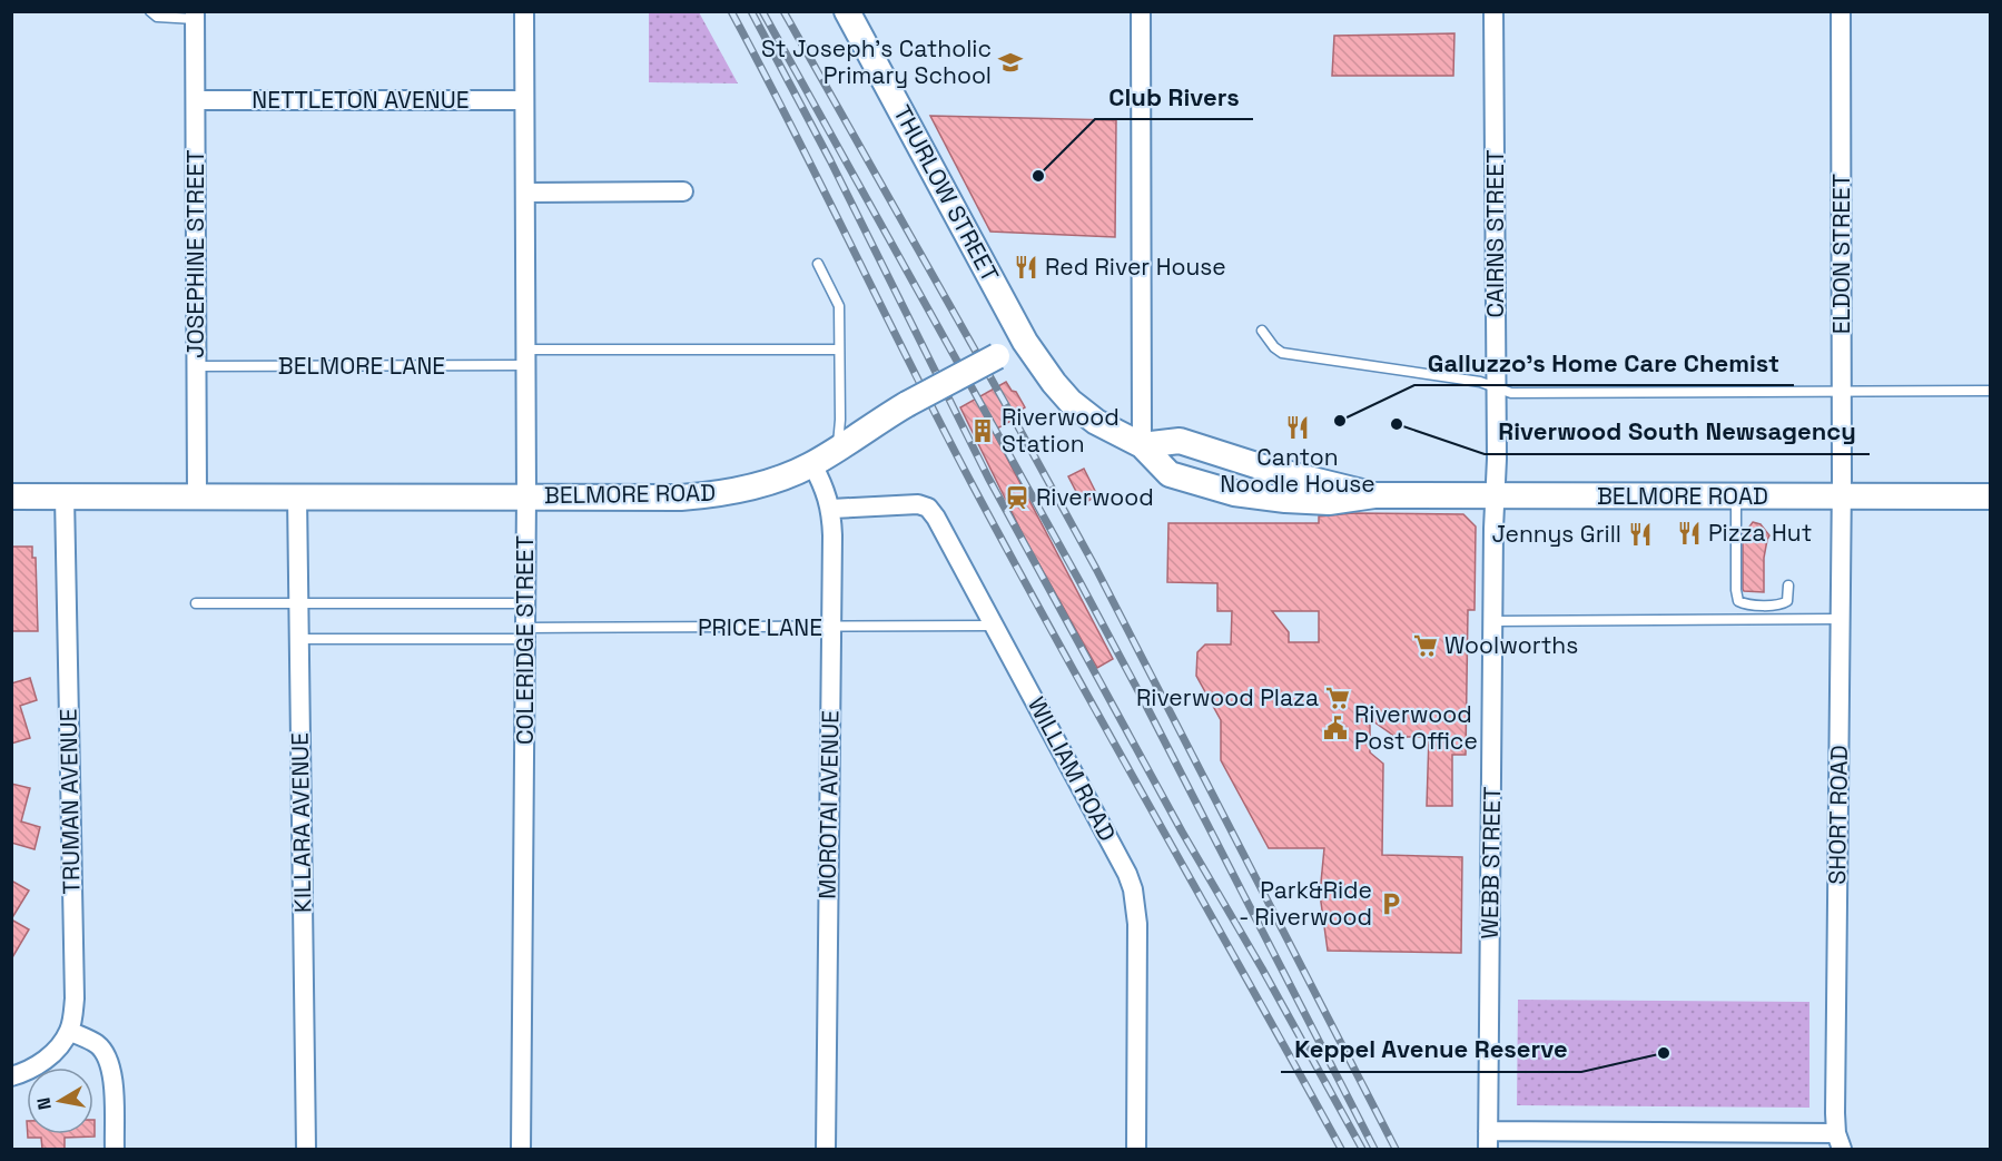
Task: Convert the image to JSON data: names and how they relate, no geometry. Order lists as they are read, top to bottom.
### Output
{
  "streets": {
    "main road": ["THURLOW STREET", "BELMORE ROAD"],
    "street": [
      "NETTLETON AVENUE",
      "CAIRNS STREET",
      "JOSEPHINE STREET",
      "ELDON STREET",
      "COLERIDGE STREET",
      "WILLIAM ROAD",
      "TRUMAN AVENUE",
      "MOROTAI AVENUE",
      "SHORT ROAD",
      "KILLARA AVENUE",
      "WEBB STREET"
    ],
    "lane": ["BELMORE LANE", "PRICE LANE"]
  },
  "crossings": [
    ["NETTLETON AVENUE", "JOSEPHINE STREET"],
    ["NETTLETON AVENUE", "COLERIDGE STREET"],
    ["THURLOW STREET", "BELMORE ROAD"],
    ["CAIRNS STREET", "BELMORE ROAD"],
    ["CAIRNS STREET", "WEBB STREET"],
    ["JOSEPHINE STREET", "BELMORE LANE"],
    ["JOSEPHINE STREET", "BELMORE ROAD"],
    ["ELDON STREET", "BELMORE ROAD"],
    ["ELDON STREET", "SHORT ROAD"],
    ["BELMORE LANE", "COLERIDGE STREET"],
    ["BELMORE ROAD", "COLERIDGE STREET"],
    ["BELMORE ROAD", "TRUMAN AVENUE"],
    ["BELMORE ROAD", "MOROTAI AVENUE"],
    ["BELMORE ROAD", "SHORT ROAD"],
    ["BELMORE ROAD", "KILLARA AVENUE"],
    ["BELMORE ROAD", "WEBB STREET"],
    ["PRICE LANE", "COLERIDGE STREET"],
    ["PRICE LANE", "WILLIAM ROAD"],
    ["PRICE LANE", "MOROTAI AVENUE"],
    ["PRICE LANE", "KILLARA AVENUE"],
    ["WILLIAM ROAD", "MOROTAI AVENUE"]
  ],
  "places": {
    "school or university": ["St Joseph's Catholic Primary School"],
    "other": [
      "Club Rivers",
      "Galluzzo's Home Care Chemist",
      "Riverwood South Newsagency",
      "Keppel Avenue Reserve"
    ],
    "restaurant": [
      "Red River House",
      "Canton Noodle House",
      "Pizza Hut",
      "Jennys Grill"
    ],
    "building": ["Riverwood Station"],
    "station": ["Riverwood"],
    "supermarket": ["Woolworths", "Riverwood Plaza"],
    "public building": ["Riverwood Post Office"],
    "parking": ["Park&Ride - Riverwood"]
  },
  "north": "left"
}
